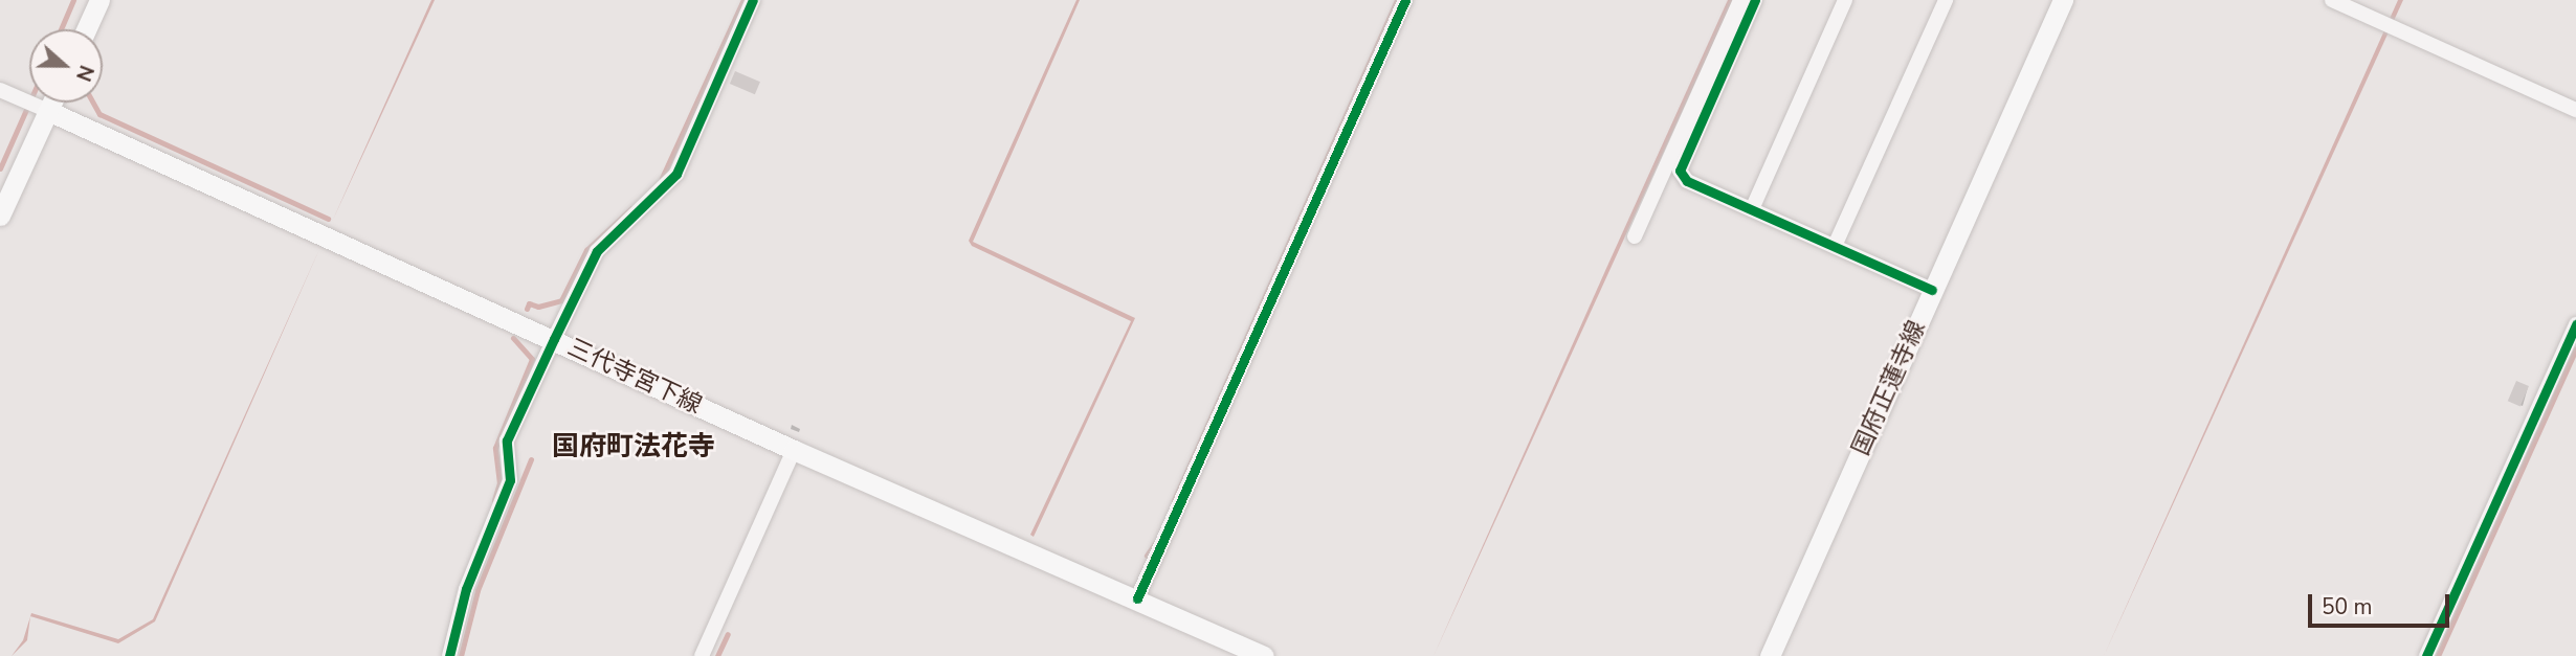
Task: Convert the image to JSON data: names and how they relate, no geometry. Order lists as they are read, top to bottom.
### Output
{
  "streets": {
    "main road": ["三代寺宮下線", "国府正蓮寺線"]
  },
  "districts": ["国府町法花寺"],
  "scale_bar": "50 m",
  "north": "right"
}
